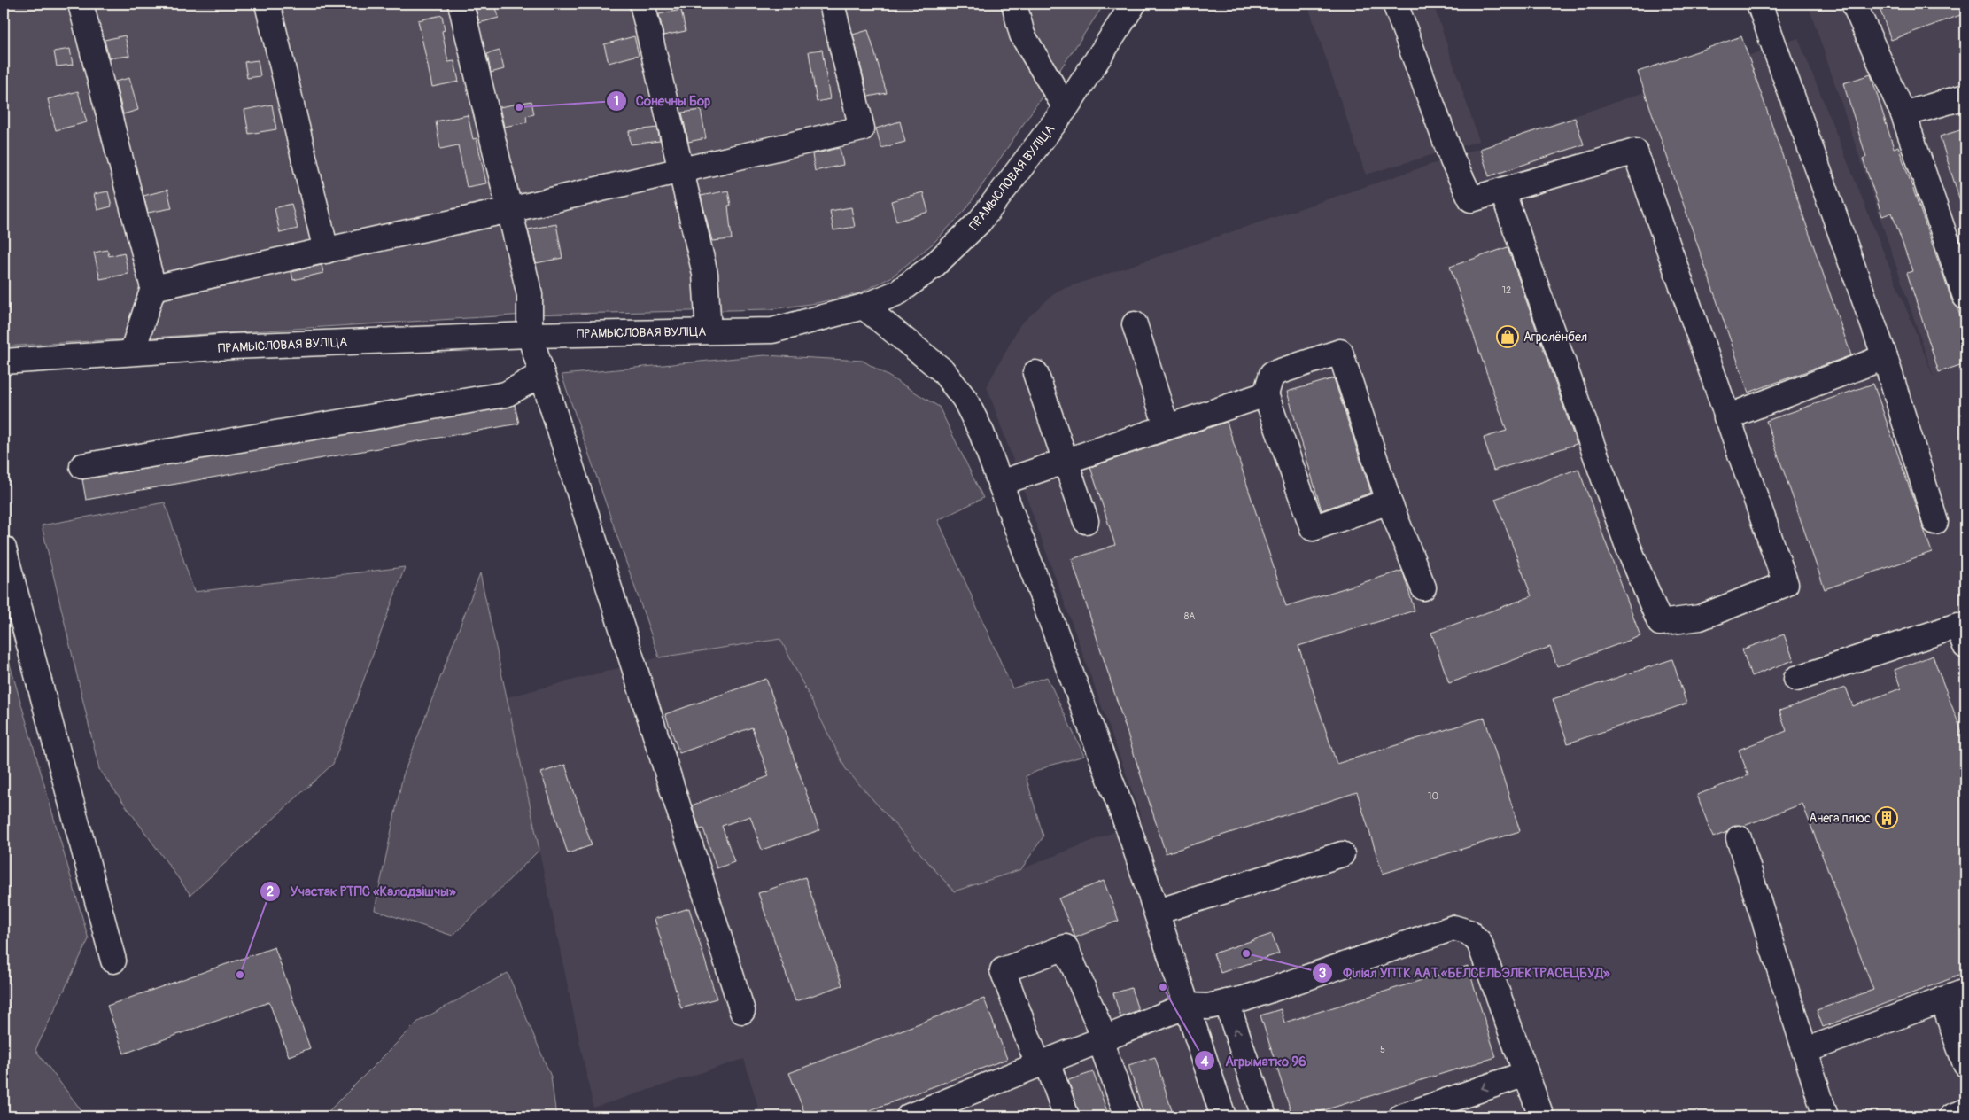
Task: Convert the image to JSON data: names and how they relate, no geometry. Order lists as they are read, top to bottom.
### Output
{
  "streets": {
    "street": ["ПРАМЫСЛОВАЯ ВУЛІЦА"]
  },
  "places": {
    "other": [
      "Сонечны Бор",
      "Філіял УПТК ААТ «БЕЛСЕЛЬЭЛЕКТРАСЕЦБУД»",
      "Участак РТПС «Калодзішчы»",
      "Агрыматко 96"
    ],
    "shop": ["Агролёнбел"],
    "building": ["Анега плюс"]
  },
  "house_numbers": [
    "12",
    "8А",
    "10",
    "5"
  ]
}
